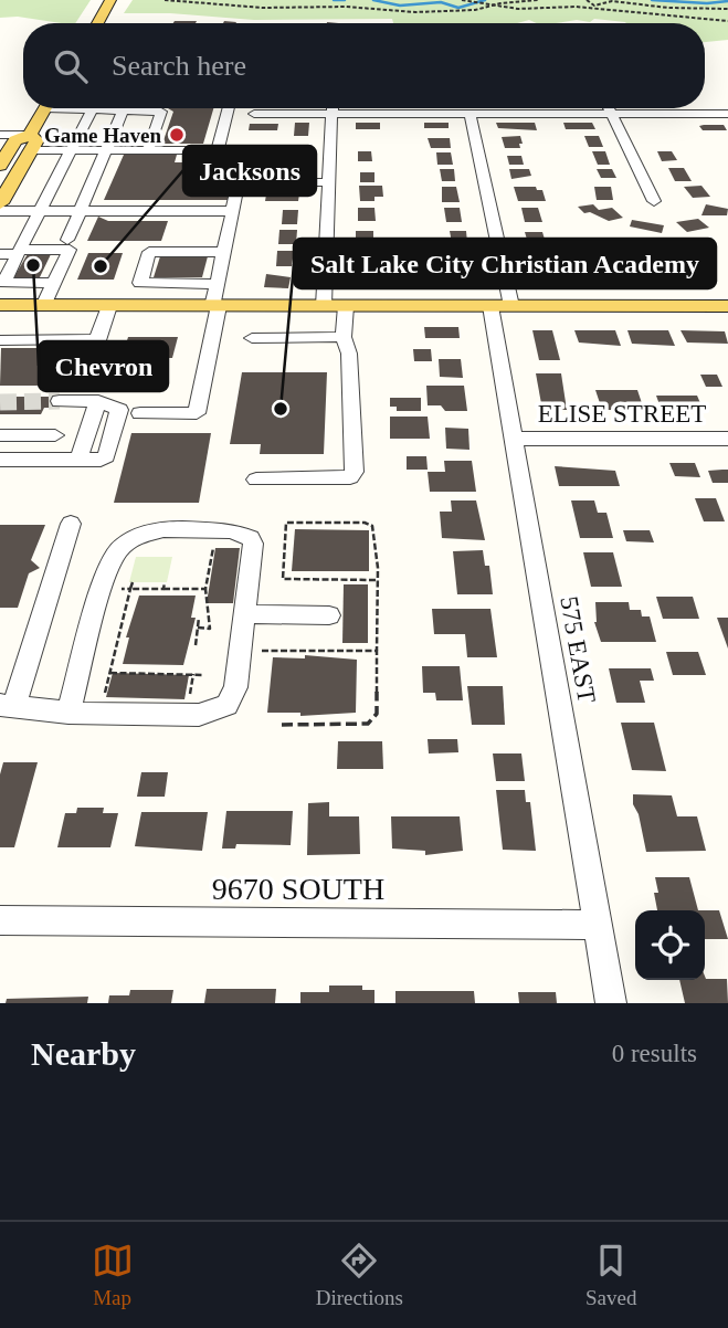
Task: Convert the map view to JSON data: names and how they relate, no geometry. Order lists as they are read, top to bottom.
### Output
{
  "streets": {
    "street": ["ELISE STREET", "575 EAST", "9670 SOUTH"]
  },
  "crossings": [
    ["ELISE STREET", "575 EAST"],
    ["575 EAST", "9670 SOUTH"]
  ],
  "places": [
    "Game Haven",
    "Chevron",
    "Jacksons",
    "Salt Lake City Christian Academy"
  ],
  "page": {
    "search": "Search here",
    "heading": ["Nearby", "0 results"],
    "nav": ["Map", "Directions", "Saved"]
  }
}
